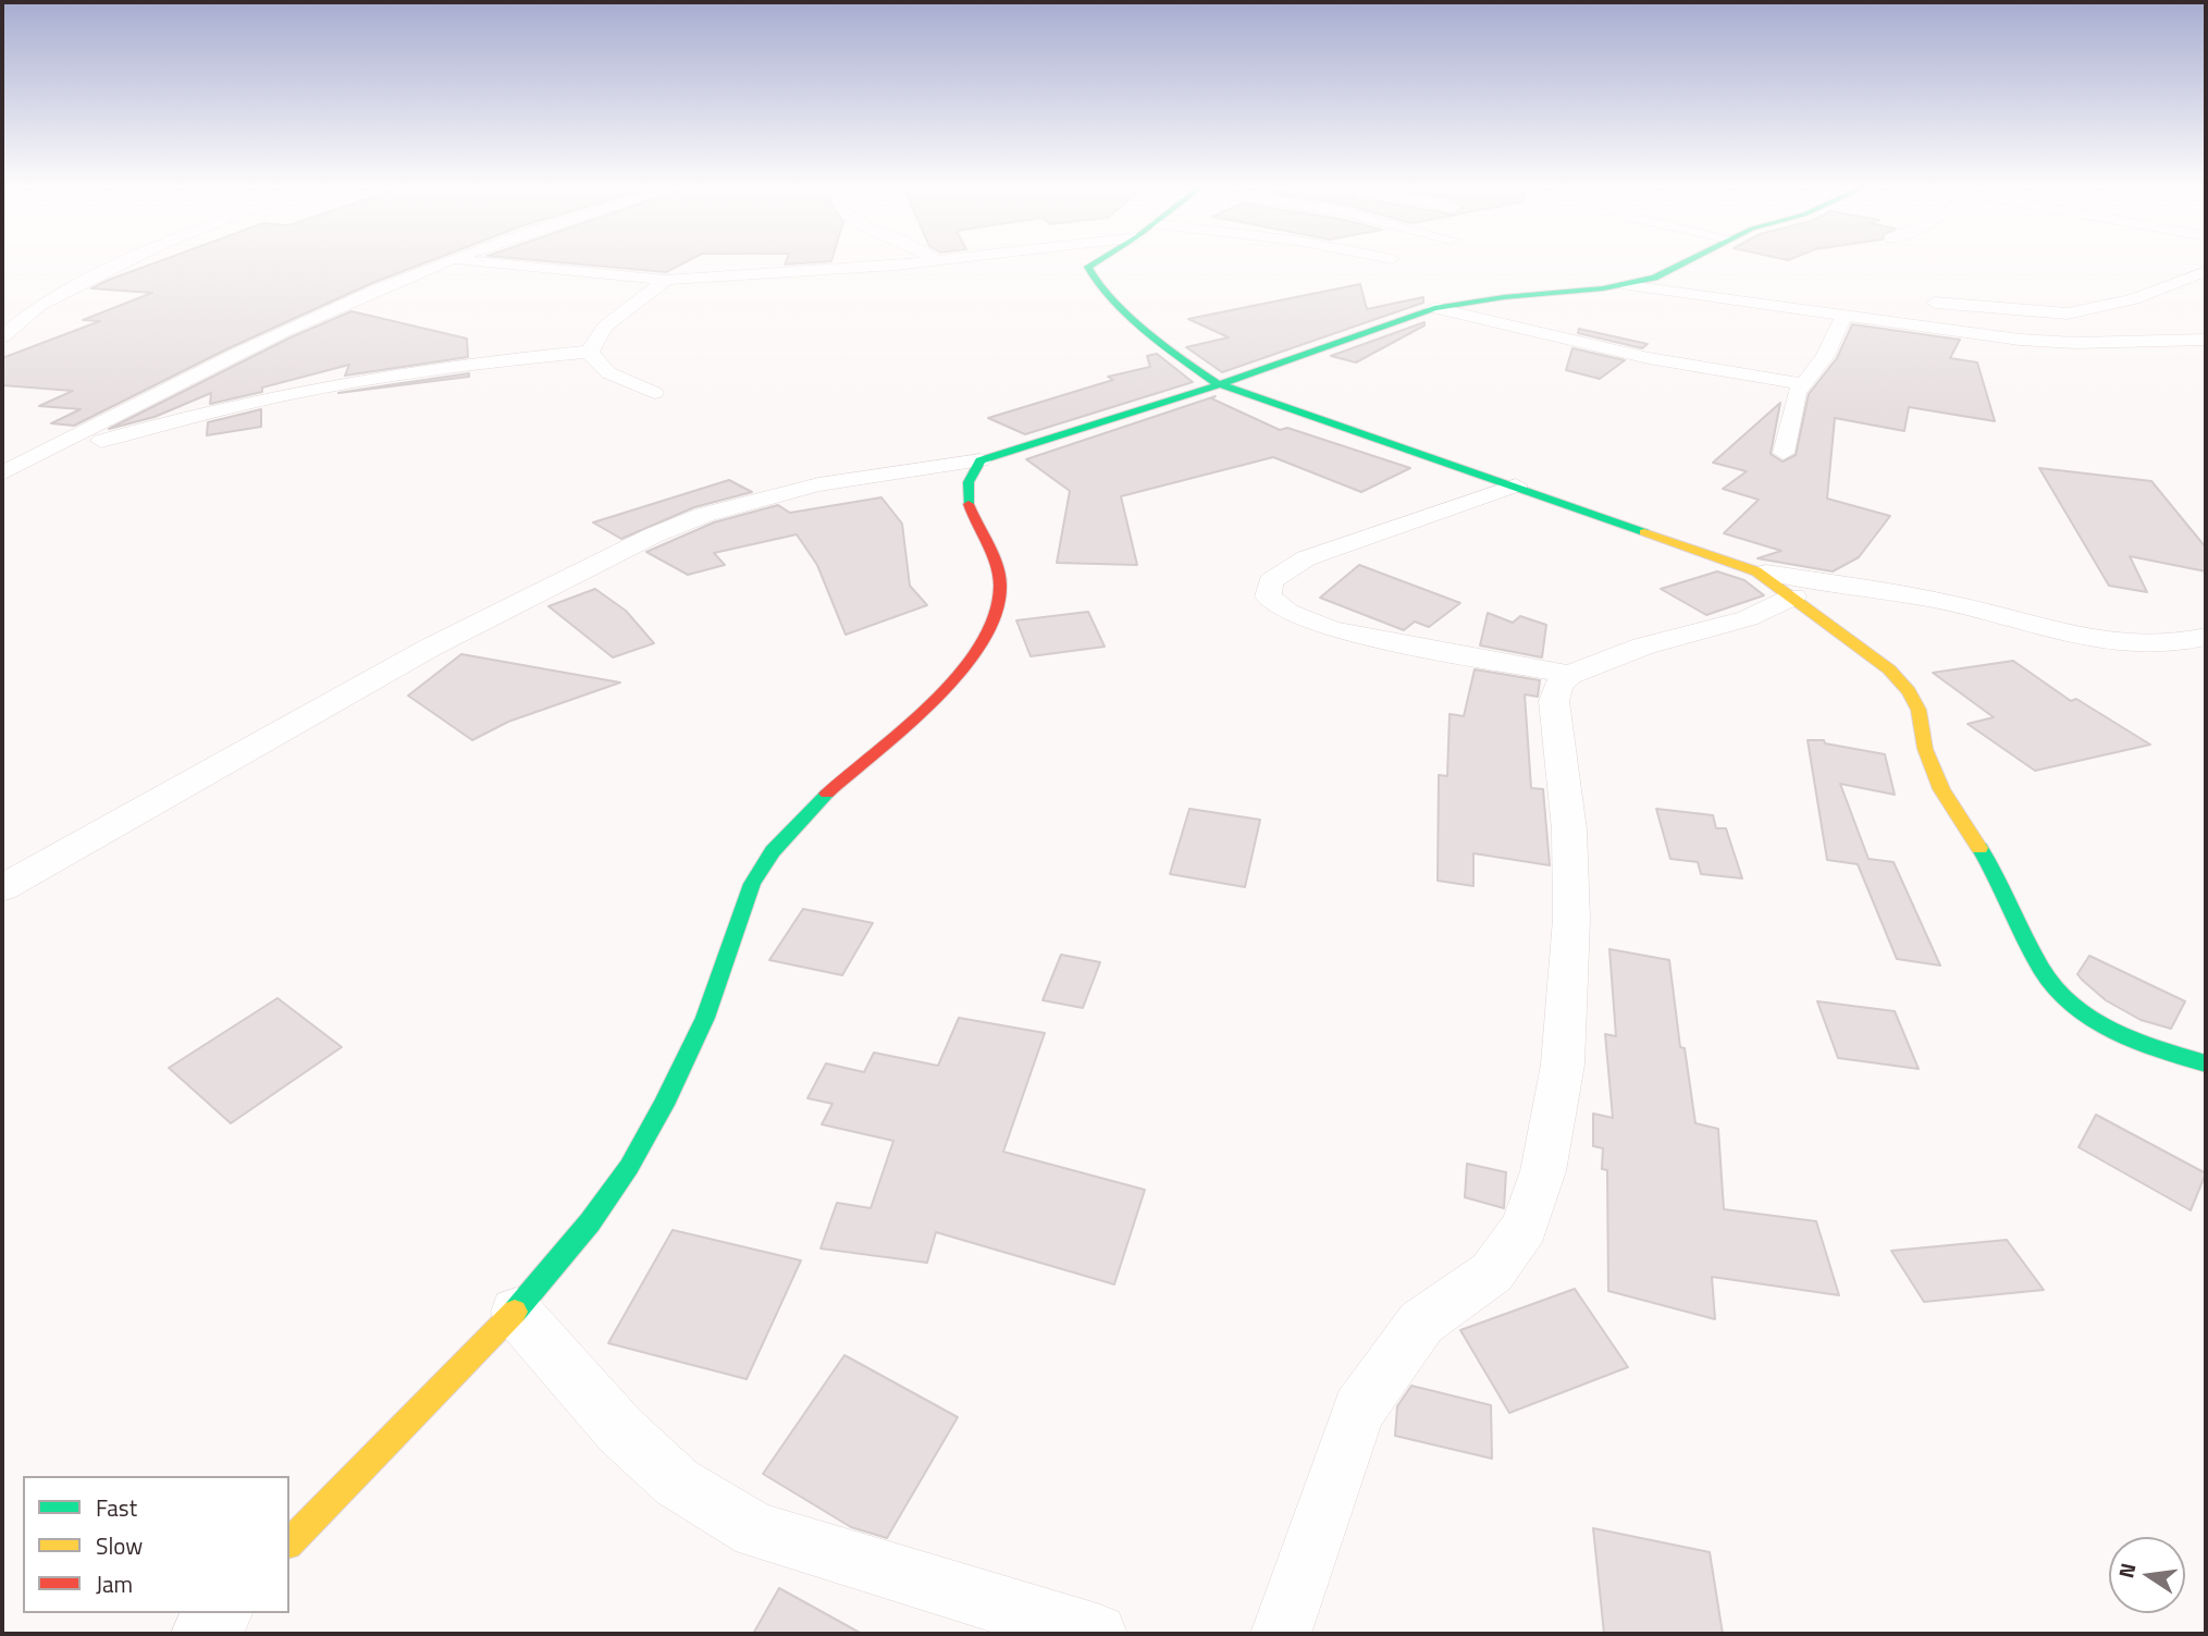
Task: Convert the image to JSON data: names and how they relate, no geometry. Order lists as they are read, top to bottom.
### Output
{
  "legend": ["Fast", "Slow", "Jam"],
  "north": "left"
}
